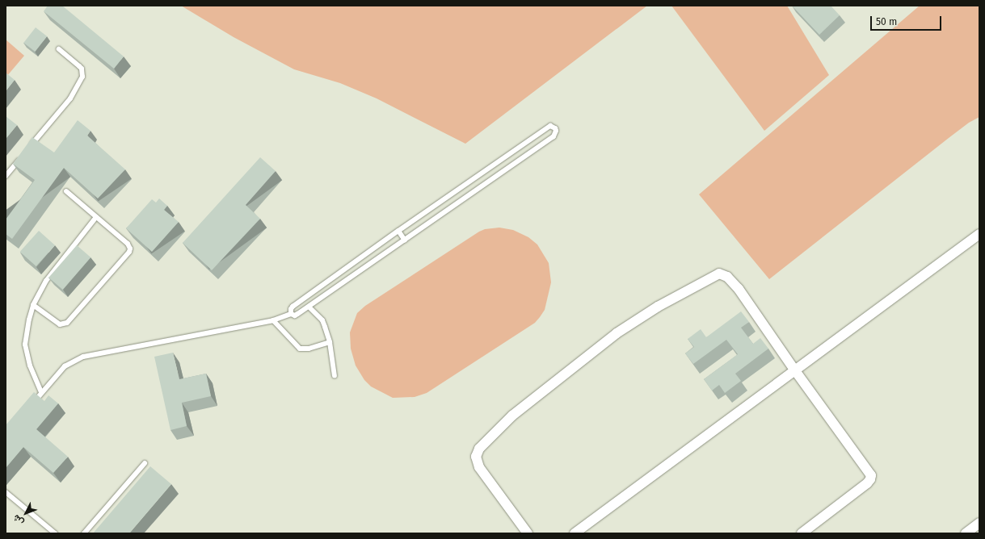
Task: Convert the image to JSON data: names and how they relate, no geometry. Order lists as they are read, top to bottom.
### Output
{
  "scale_bar": "50 m",
  "north": "bottom left"
}
